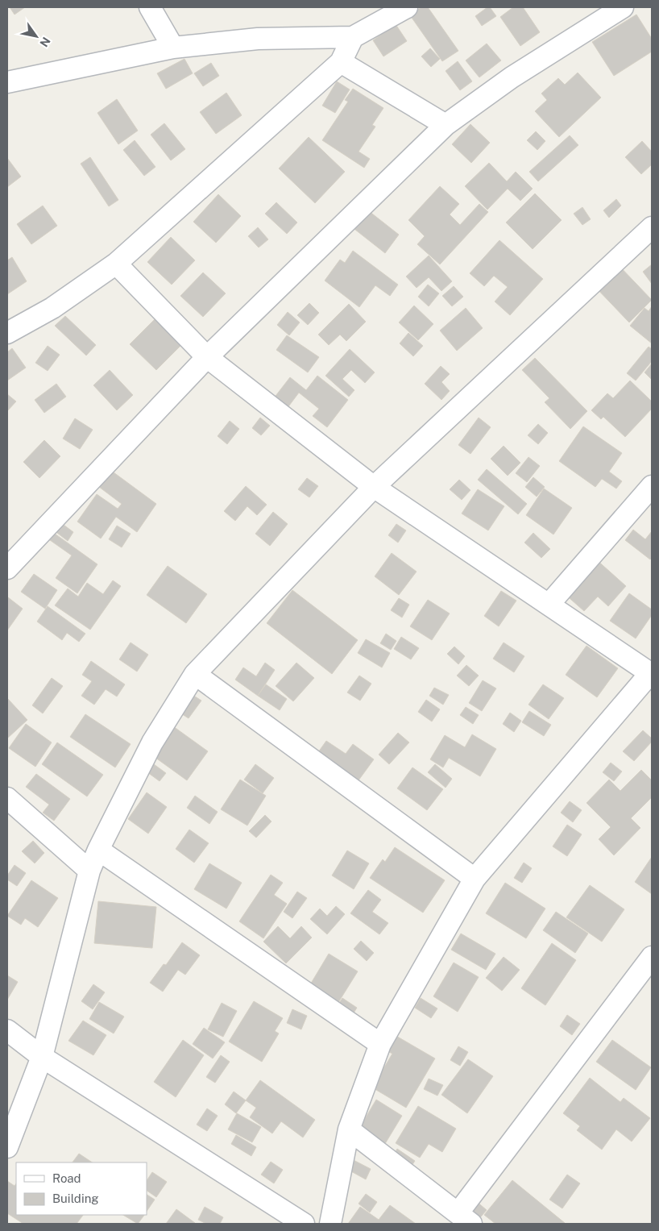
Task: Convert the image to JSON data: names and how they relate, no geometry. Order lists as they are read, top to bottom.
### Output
{
  "legend": ["Road", "Building"],
  "north": "bottom right"
}
